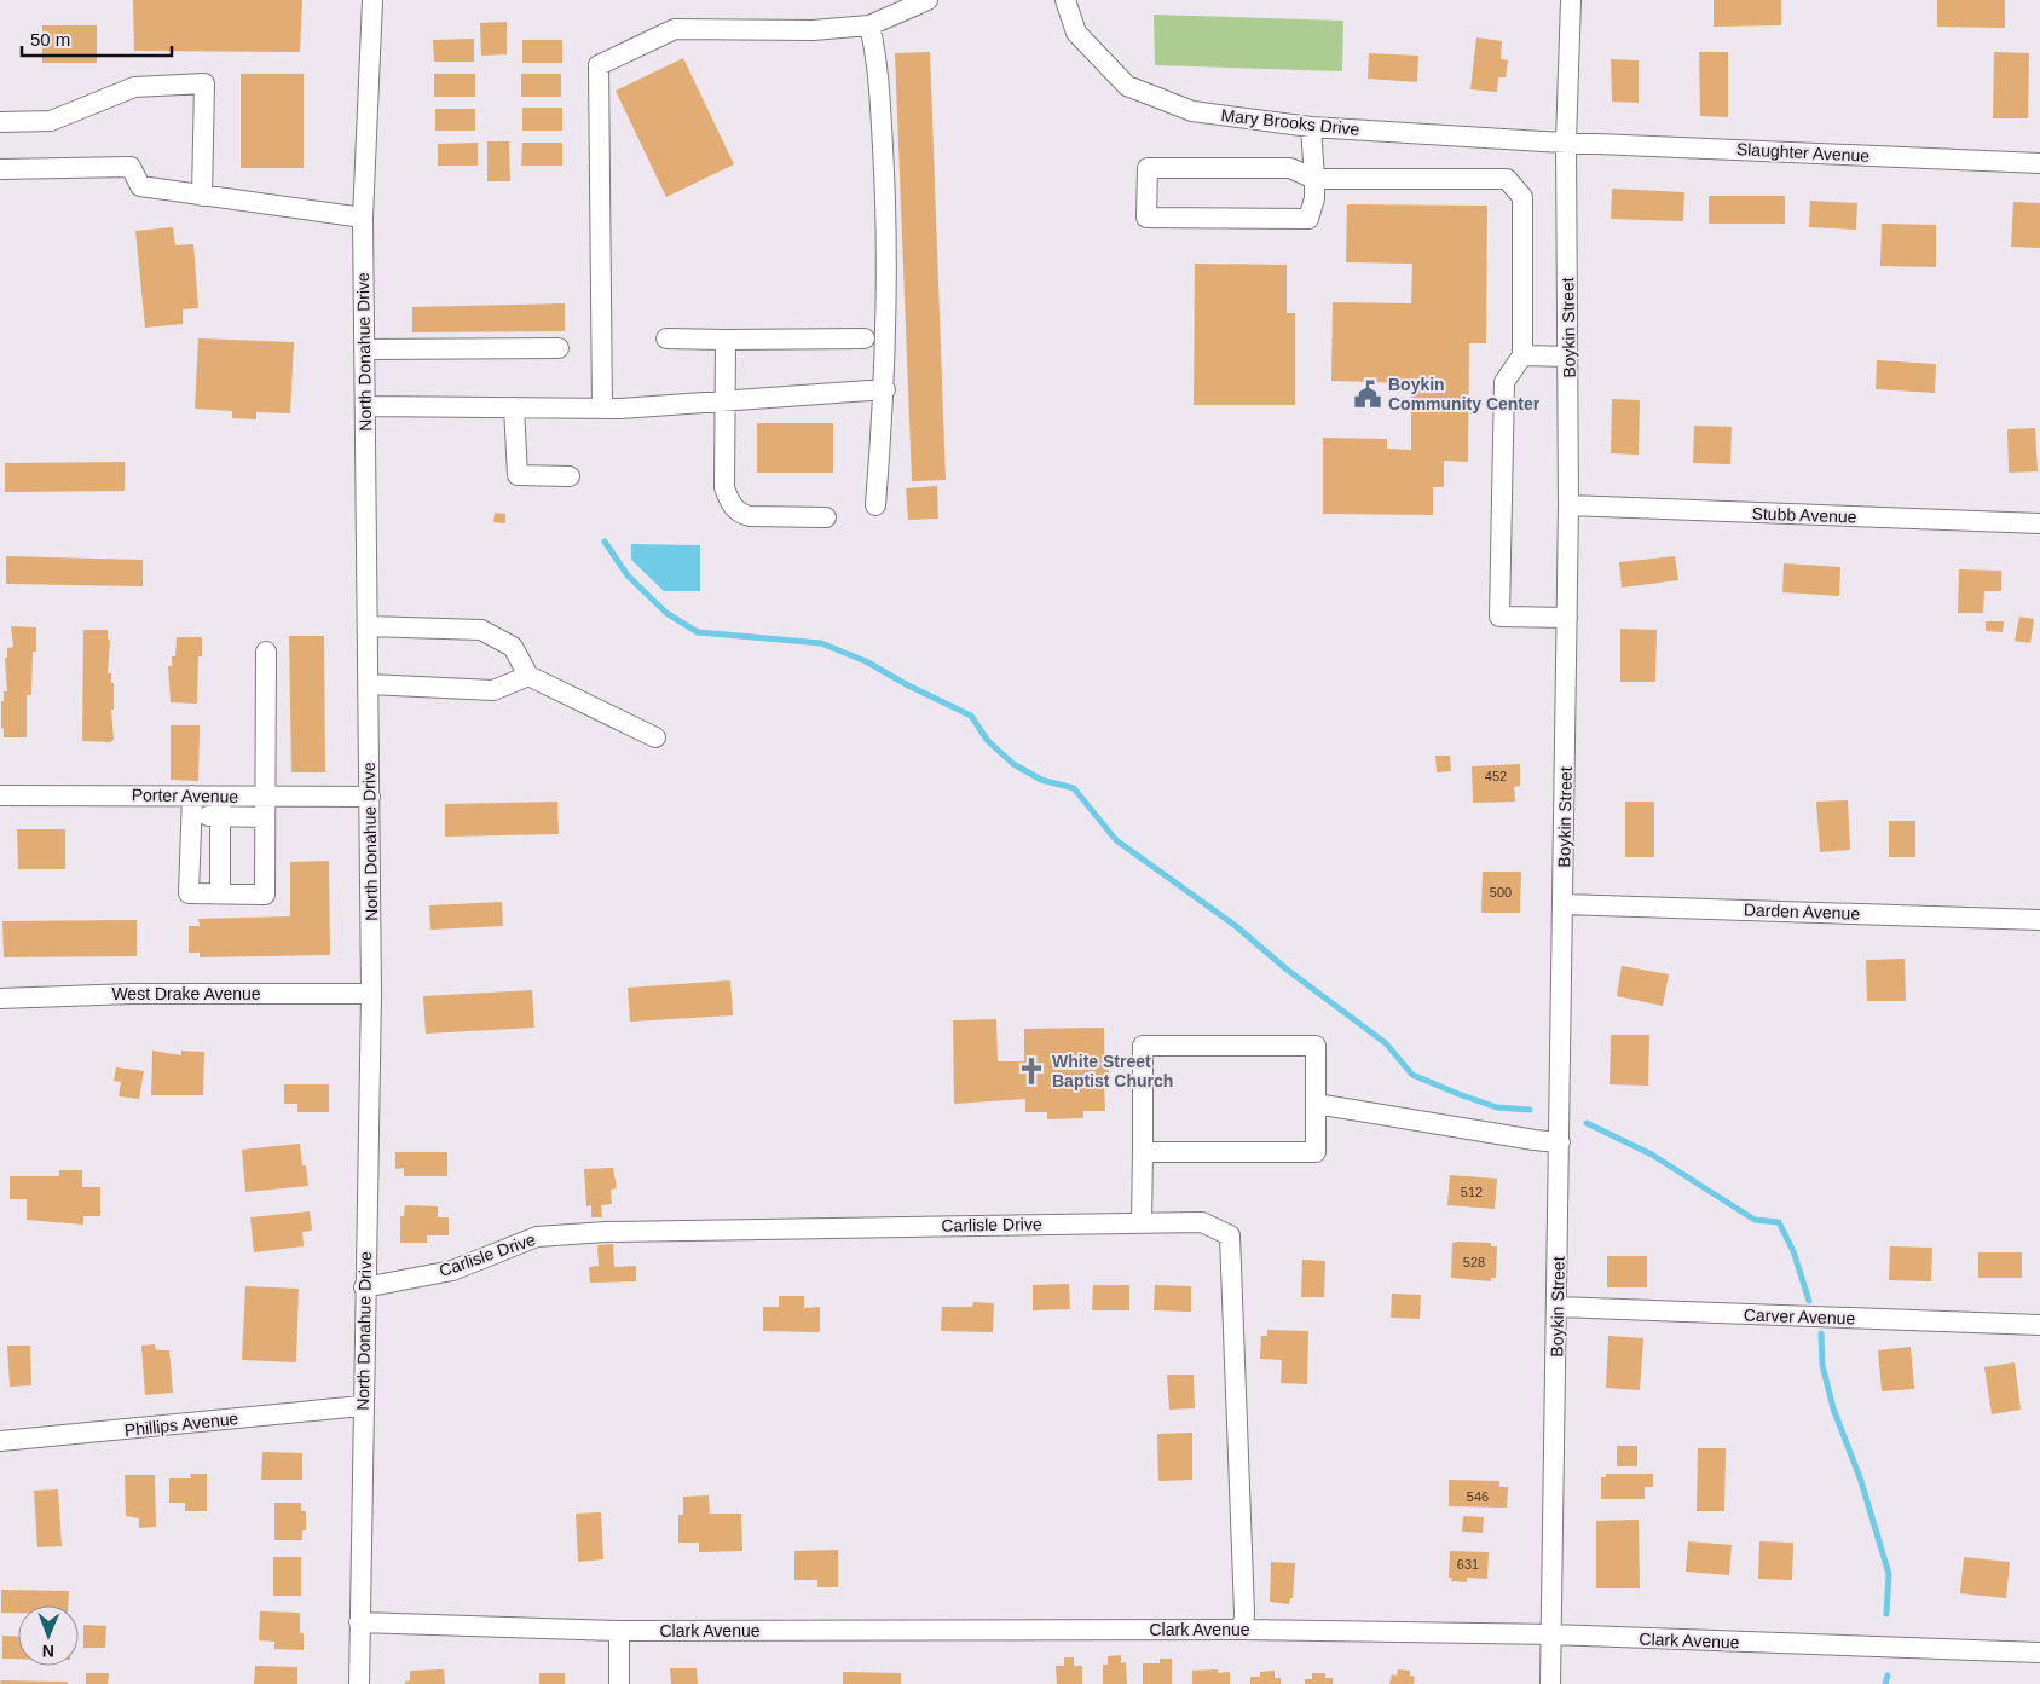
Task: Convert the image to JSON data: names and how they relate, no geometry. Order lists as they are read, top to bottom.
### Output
{
  "streets": {
    "street": [
      "Mary Brooks Drive",
      "Slaughter Avenue",
      "Boykin Street",
      "North Donahue Drive",
      "Stubb Avenue",
      "Porter Avenue",
      "Darden Avenue",
      "West Drake Avenue",
      "Carlisle Drive",
      "Carver Avenue",
      "Phillips Avenue",
      "Clark Avenue"
    ]
  },
  "crossings": [
    ["Mary Brooks Drive", "Slaughter Avenue"],
    ["Mary Brooks Drive", "Boykin Street"],
    ["Slaughter Avenue", "Boykin Street"],
    ["Boykin Street", "Stubb Avenue"],
    ["Boykin Street", "Darden Avenue"],
    ["Boykin Street", "Carver Avenue"],
    ["Boykin Street", "Clark Avenue"],
    ["North Donahue Drive", "Porter Avenue"],
    ["North Donahue Drive", "West Drake Avenue"],
    ["North Donahue Drive", "Carlisle Drive"],
    ["North Donahue Drive", "Phillips Avenue"],
    ["North Donahue Drive", "Clark Avenue"],
    ["Carlisle Drive", "Clark Avenue"]
  ],
  "places": {
    "public building": ["Boykin Community Center"],
    "church": ["White Street Baptist Church"]
  },
  "house_numbers": [
    "452",
    "500",
    "512",
    "528",
    "546",
    "631"
  ],
  "scale_bar": "50 m",
  "north": "bottom"
}
